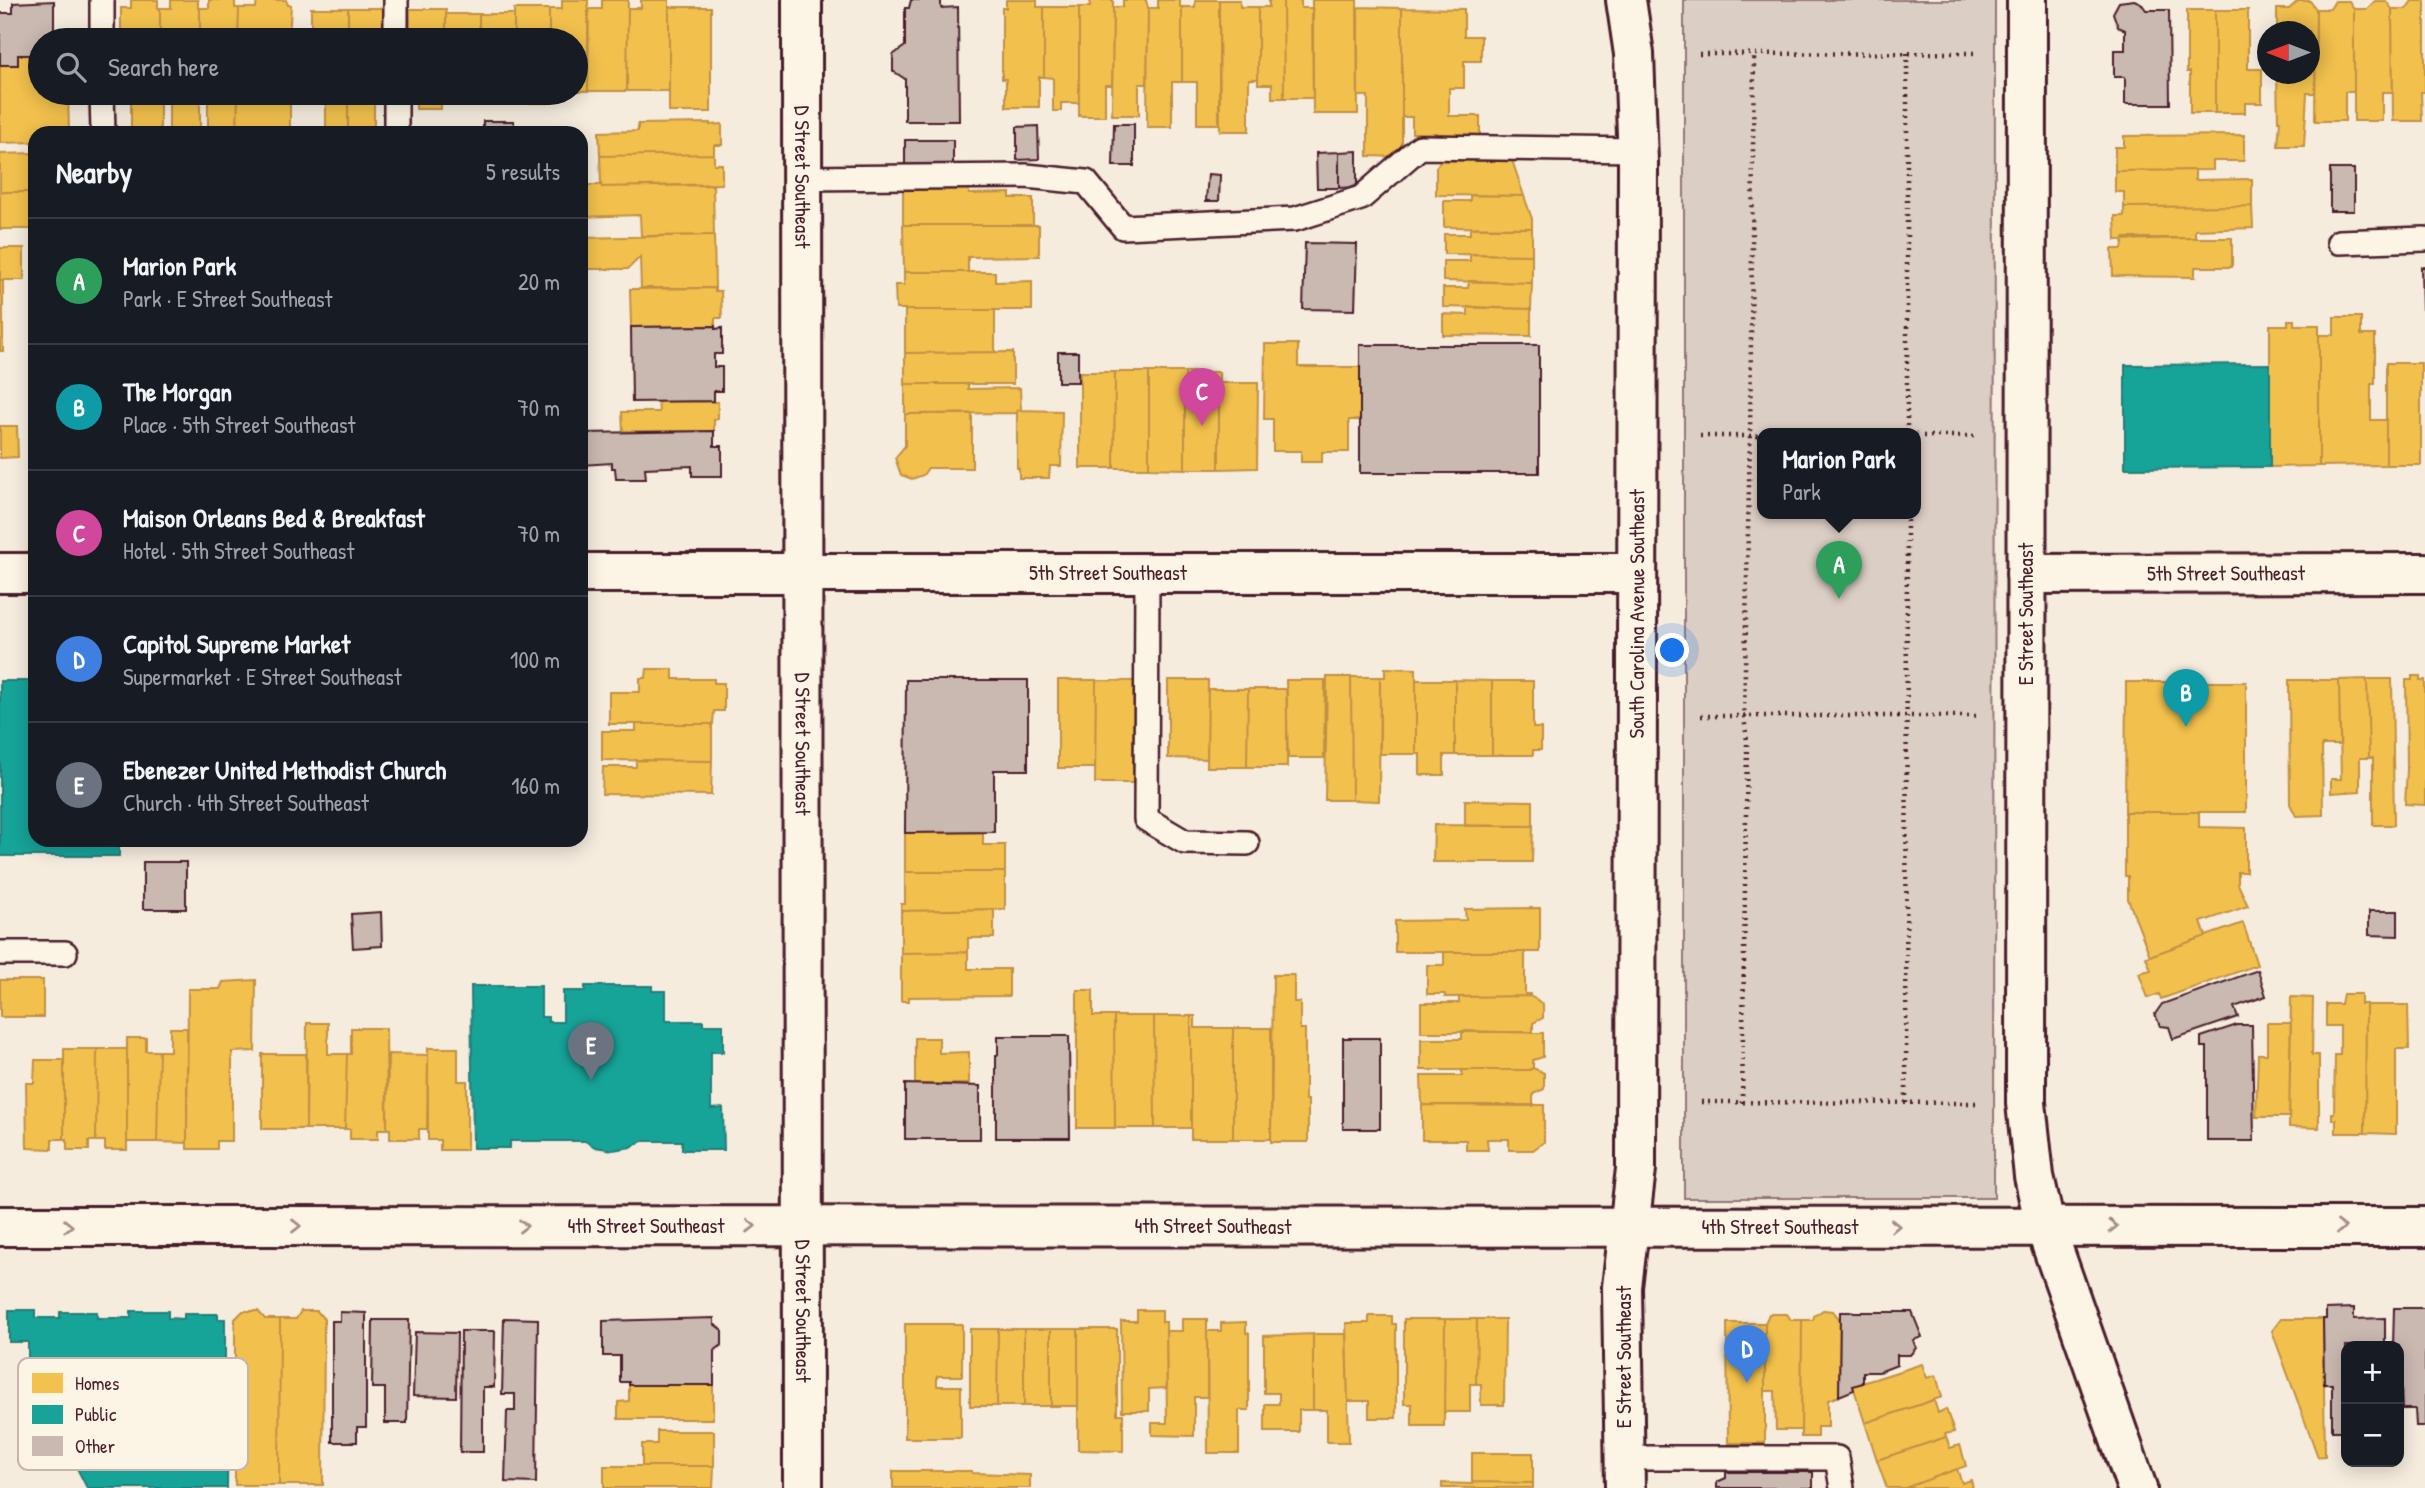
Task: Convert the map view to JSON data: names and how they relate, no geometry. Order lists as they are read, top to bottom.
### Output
{
  "streets": {
    "street": [
      "D Street Southeast",
      "5th Street Southeast",
      "South Carolina Avenue Southeast",
      "E Street Southeast",
      "4th Street Southeast"
    ]
  },
  "crossings": [
    ["D Street Southeast", "5th Street Southeast"],
    ["D Street Southeast", "4th Street Southeast"],
    ["5th Street Southeast", "South Carolina Avenue Southeast"],
    ["5th Street Southeast", "E Street Southeast"],
    ["South Carolina Avenue Southeast", "E Street Southeast"],
    ["South Carolina Avenue Southeast", "4th Street Southeast"],
    ["E Street Southeast", "4th Street Southeast"]
  ],
  "one_way": ["4th Street Southeast"],
  "legend": ["Homes", "Public", "Other"],
  "north": "left",
  "page": {
    "search": "Search here",
    "heading": ["Nearby", "5 results"],
    "list": [
      {
        "mark": "A",
        "name": "Marion Park",
        "note": "Park · E Street Southeast",
        "value": "20 m"
      },
      {
        "mark": "B",
        "name": "The Morgan",
        "note": "Place · 5th Street Southeast",
        "value": "70 m"
      },
      {
        "mark": "C",
        "name": "Maison Orleans Bed & Breakfast",
        "note": "Hotel · 5th Street Southeast",
        "value": "70 m"
      },
      {
        "mark": "D",
        "name": "Capitol Supreme Market",
        "note": "Supermarket · E Street Southeast",
        "value": "100 m"
      },
      {
        "mark": "E",
        "name": "Ebenezer United Methodist Church",
        "note": "Church · 4th Street Southeast",
        "value": "160 m"
      }
    ],
    "pins": [
      "C",
      "A",
      "B",
      "E",
      "D"
    ],
    "popup": ["Marion Park", "Park"],
    "map_buttons": ["+", "−"]
  }
}
